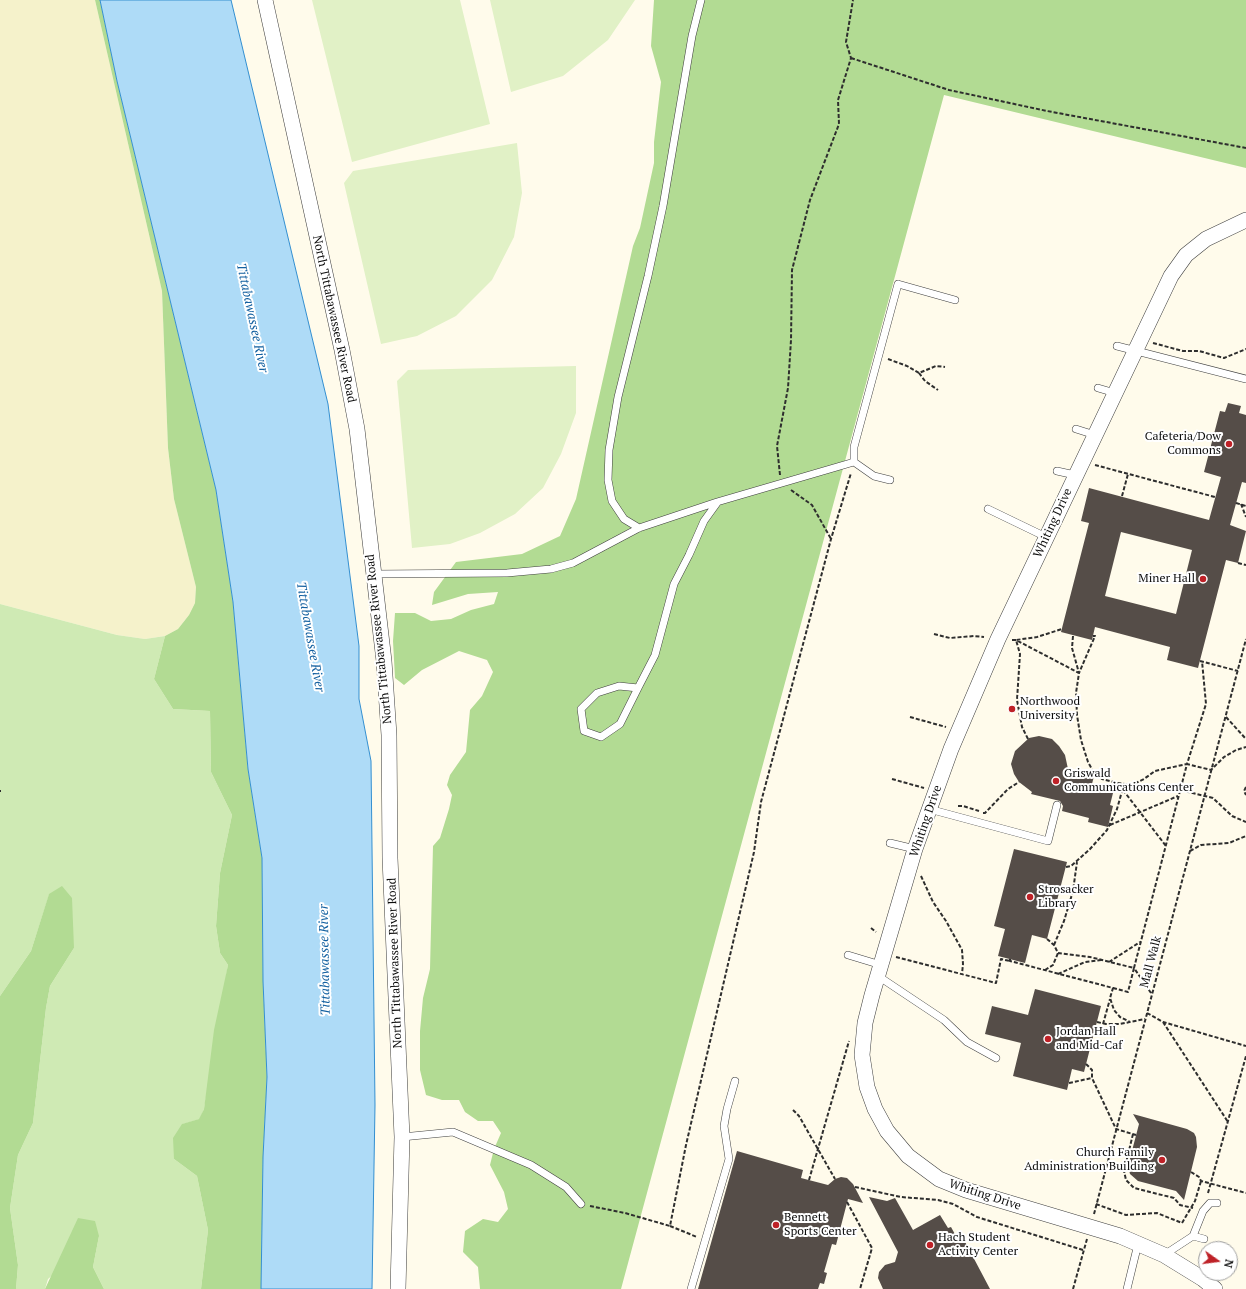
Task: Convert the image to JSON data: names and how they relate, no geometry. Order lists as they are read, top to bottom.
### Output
{
  "streets": {
    "street": ["North Tittabawassee River Road", "Whiting Drive"],
    "path": ["Mall Walk"]
  },
  "crossings": [
    ["Whiting Drive", "Mall Walk"]
  ],
  "water": ["Tittabawassee River"],
  "places": [
    "Cafeteria/Dow Commons",
    "Miner Hall",
    "Northwood University",
    "Griswald Communications Center",
    "Strosacker Library",
    "Jordan Hall and Mid-Caf",
    "Church Family Administration Building",
    "Bennett Sports Center",
    "Hach Student Activity Center"
  ],
  "north": "right"
}
